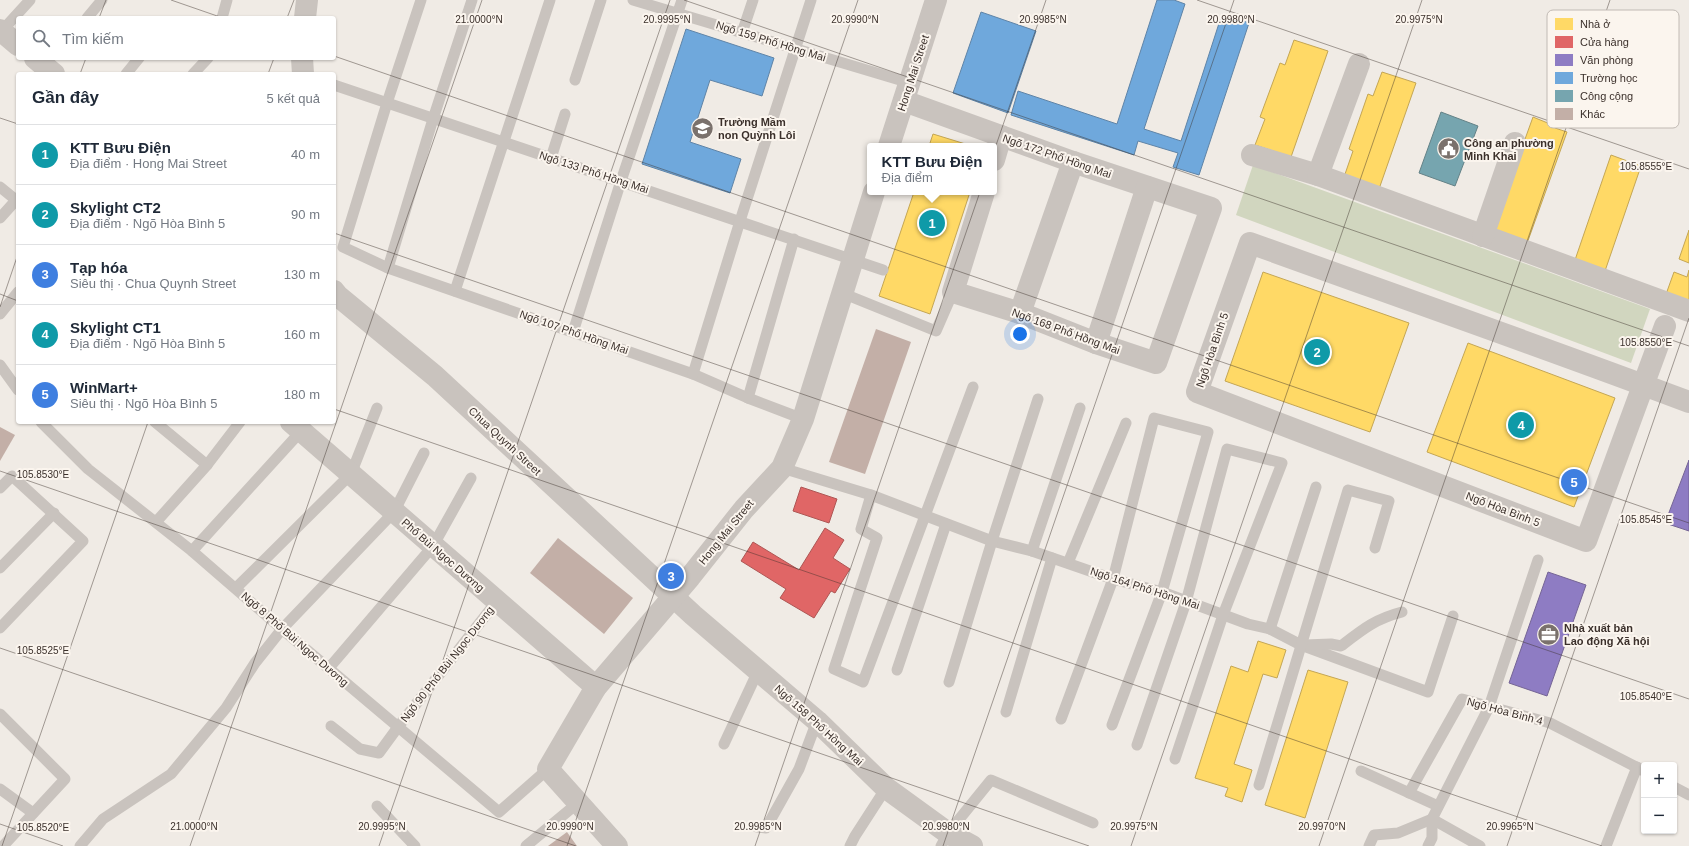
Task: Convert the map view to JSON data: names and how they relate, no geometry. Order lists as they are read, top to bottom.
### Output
{
  "streets": {
    "street": [
      "Hong Mai Street",
      "Ngõ 172 Phố Hồng Mai",
      "Ngõ 168 Phố Hồng Mai",
      "Ngõ Hòa Bình 5",
      "Chua Quynh Street",
      "Phố Bùi Ngọc Dương",
      "Ngõ 158 Phố Hồng Mai"
    ],
    "lane": [
      "Ngõ 159 Phố Hồng Mai",
      "Ngõ 133 Phố Hồng Mai",
      "Ngõ 107 Phố Hồng Mai",
      "Ngõ 164 Phố Hồng Mai",
      "Ngõ 8 Phố Bùi Ngọc Dương",
      "Ngõ 90 Phố Bùi Ngọc Dương",
      "Ngõ Hòa Bình 4"
    ]
  },
  "crossings": [
    ["Ngõ 159 Phố Hồng Mai", "Hong Mai Street"],
    ["Ngõ 159 Phố Hồng Mai", "Ngõ 172 Phố Hồng Mai"],
    ["Hong Mai Street", "Ngõ 172 Phố Hồng Mai"],
    ["Hong Mai Street", "Ngõ 133 Phố Hồng Mai"],
    ["Hong Mai Street", "Ngõ 107 Phố Hồng Mai"],
    ["Hong Mai Street", "Chua Quynh Street"],
    ["Hong Mai Street", "Phố Bùi Ngọc Dương"],
    ["Hong Mai Street", "Ngõ 164 Phố Hồng Mai"],
    ["Hong Mai Street", "Ngõ 8 Phố Bùi Ngọc Dương"],
    ["Hong Mai Street", "Ngõ 158 Phố Hồng Mai"],
    ["Ngõ 172 Phố Hồng Mai", "Ngõ 168 Phố Hồng Mai"],
    ["Ngõ 133 Phố Hồng Mai", "Ngõ 107 Phố Hồng Mai"],
    ["Chua Quynh Street", "Ngõ 158 Phố Hồng Mai"],
    ["Phố Bùi Ngọc Dương", "Ngõ 90 Phố Bùi Ngọc Dương"],
    ["Ngõ 8 Phố Bùi Ngọc Dương", "Ngõ 90 Phố Bùi Ngọc Dương"]
  ],
  "places": {
    "school or university": ["Trường Mầm non Quỳnh Lôi"],
    "public building": ["Công an phường Minh Khai"],
    "office": ["Nhà xuất bản Lao động Xã hội"]
  },
  "legend": [
    "Nhà ở",
    "Cửa hàng",
    "Văn phòng",
    "Trường học",
    "Công cộng",
    "Khác"
  ],
  "page": {
    "search": "Tìm kiếm",
    "heading": ["Gần đây", "5 kết quả"],
    "list": [
      {
        "mark": "1",
        "name": "KTT Bưu Điện",
        "note": "Địa điểm · Hong Mai Street",
        "value": "40 m"
      },
      {
        "mark": "2",
        "name": "Skylight CT2",
        "note": "Địa điểm · Ngõ Hòa Bình 5",
        "value": "90 m"
      },
      {
        "mark": "3",
        "name": "Tạp hóa",
        "note": "Siêu thị · Chua Quynh Street",
        "value": "130 m"
      },
      {
        "mark": "4",
        "name": "Skylight CT1",
        "note": "Địa điểm · Ngõ Hòa Bình 5",
        "value": "160 m"
      },
      {
        "mark": "5",
        "name": "WinMart+",
        "note": "Siêu thị · Ngõ Hòa Bình 5",
        "value": "180 m"
      }
    ],
    "popup": ["KTT Bưu Điện", "Địa điểm"],
    "pins": [
      "1",
      "2",
      "4",
      "5",
      "3"
    ],
    "map_buttons": ["+", "−"]
  },
  "coordinates": [
    "21.0000°N",
    "20.9995°N",
    "20.9990°N",
    "20.9985°N",
    "20.9980°N",
    "20.9975°N",
    "105.8555°E",
    "105.8550°E",
    "105.8530°E",
    "105.8545°E",
    "105.8525°E",
    "105.8540°E",
    "20.9970°N",
    "20.9965°N",
    "105.8520°E"
  ]
}
